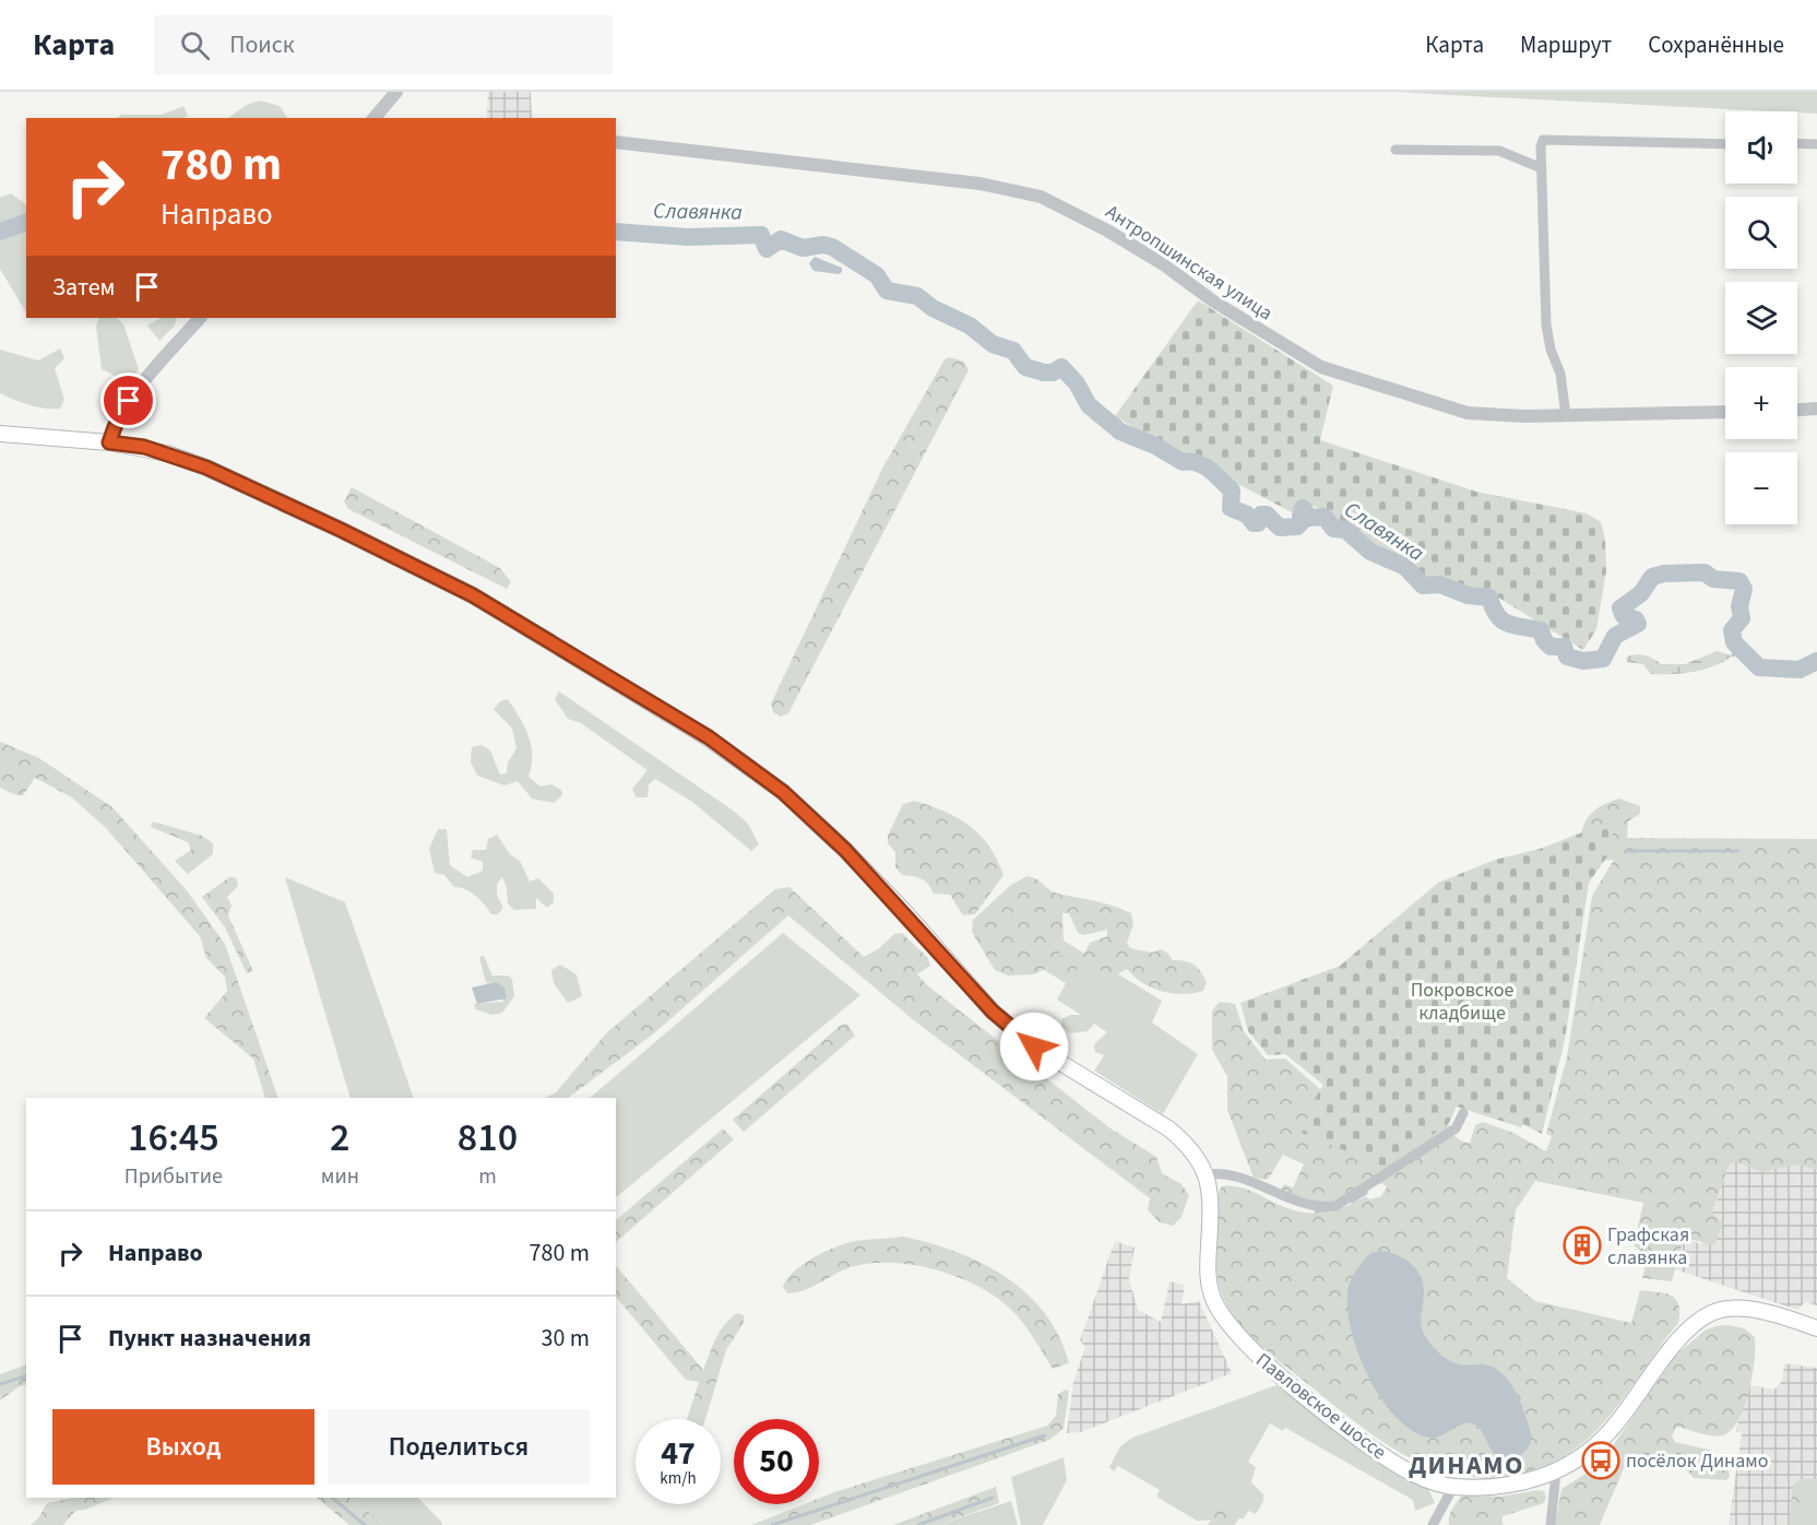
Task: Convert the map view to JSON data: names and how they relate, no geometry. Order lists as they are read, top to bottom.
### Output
{
  "streets": {
    "main road": ["Павловское шоссе"],
    "street": ["Антропшинская улица"]
  },
  "districts": ["ДИНАМО"],
  "water": ["Славянка"],
  "parks": ["Покровское кладбище"],
  "places": {
    "building": ["Графская славянка"],
    "bus stop": ["посёлок Динамо"]
  },
  "page": {
    "header": "Карта",
    "search": "Поиск",
    "nav": ["Карта", "Маршрут", "Сохранённые"],
    "map_buttons": ["+", "−"],
    "turn": ["780 m", "Направо"],
    "then": "Затем",
    "eta": [
      "16:45",
      "Прибытие",
      "2",
      "мин",
      "810",
      "m"
    ],
    "list": [
      {
        "name": "Направо",
        "value": "780 m"
      },
      {
        "name": "Пункт назначения",
        "value": "30 m"
      }
    ],
    "buttons": ["Выход", "Поделиться"],
    "speed": "47 km/h",
    "limit": "50"
  }
}
